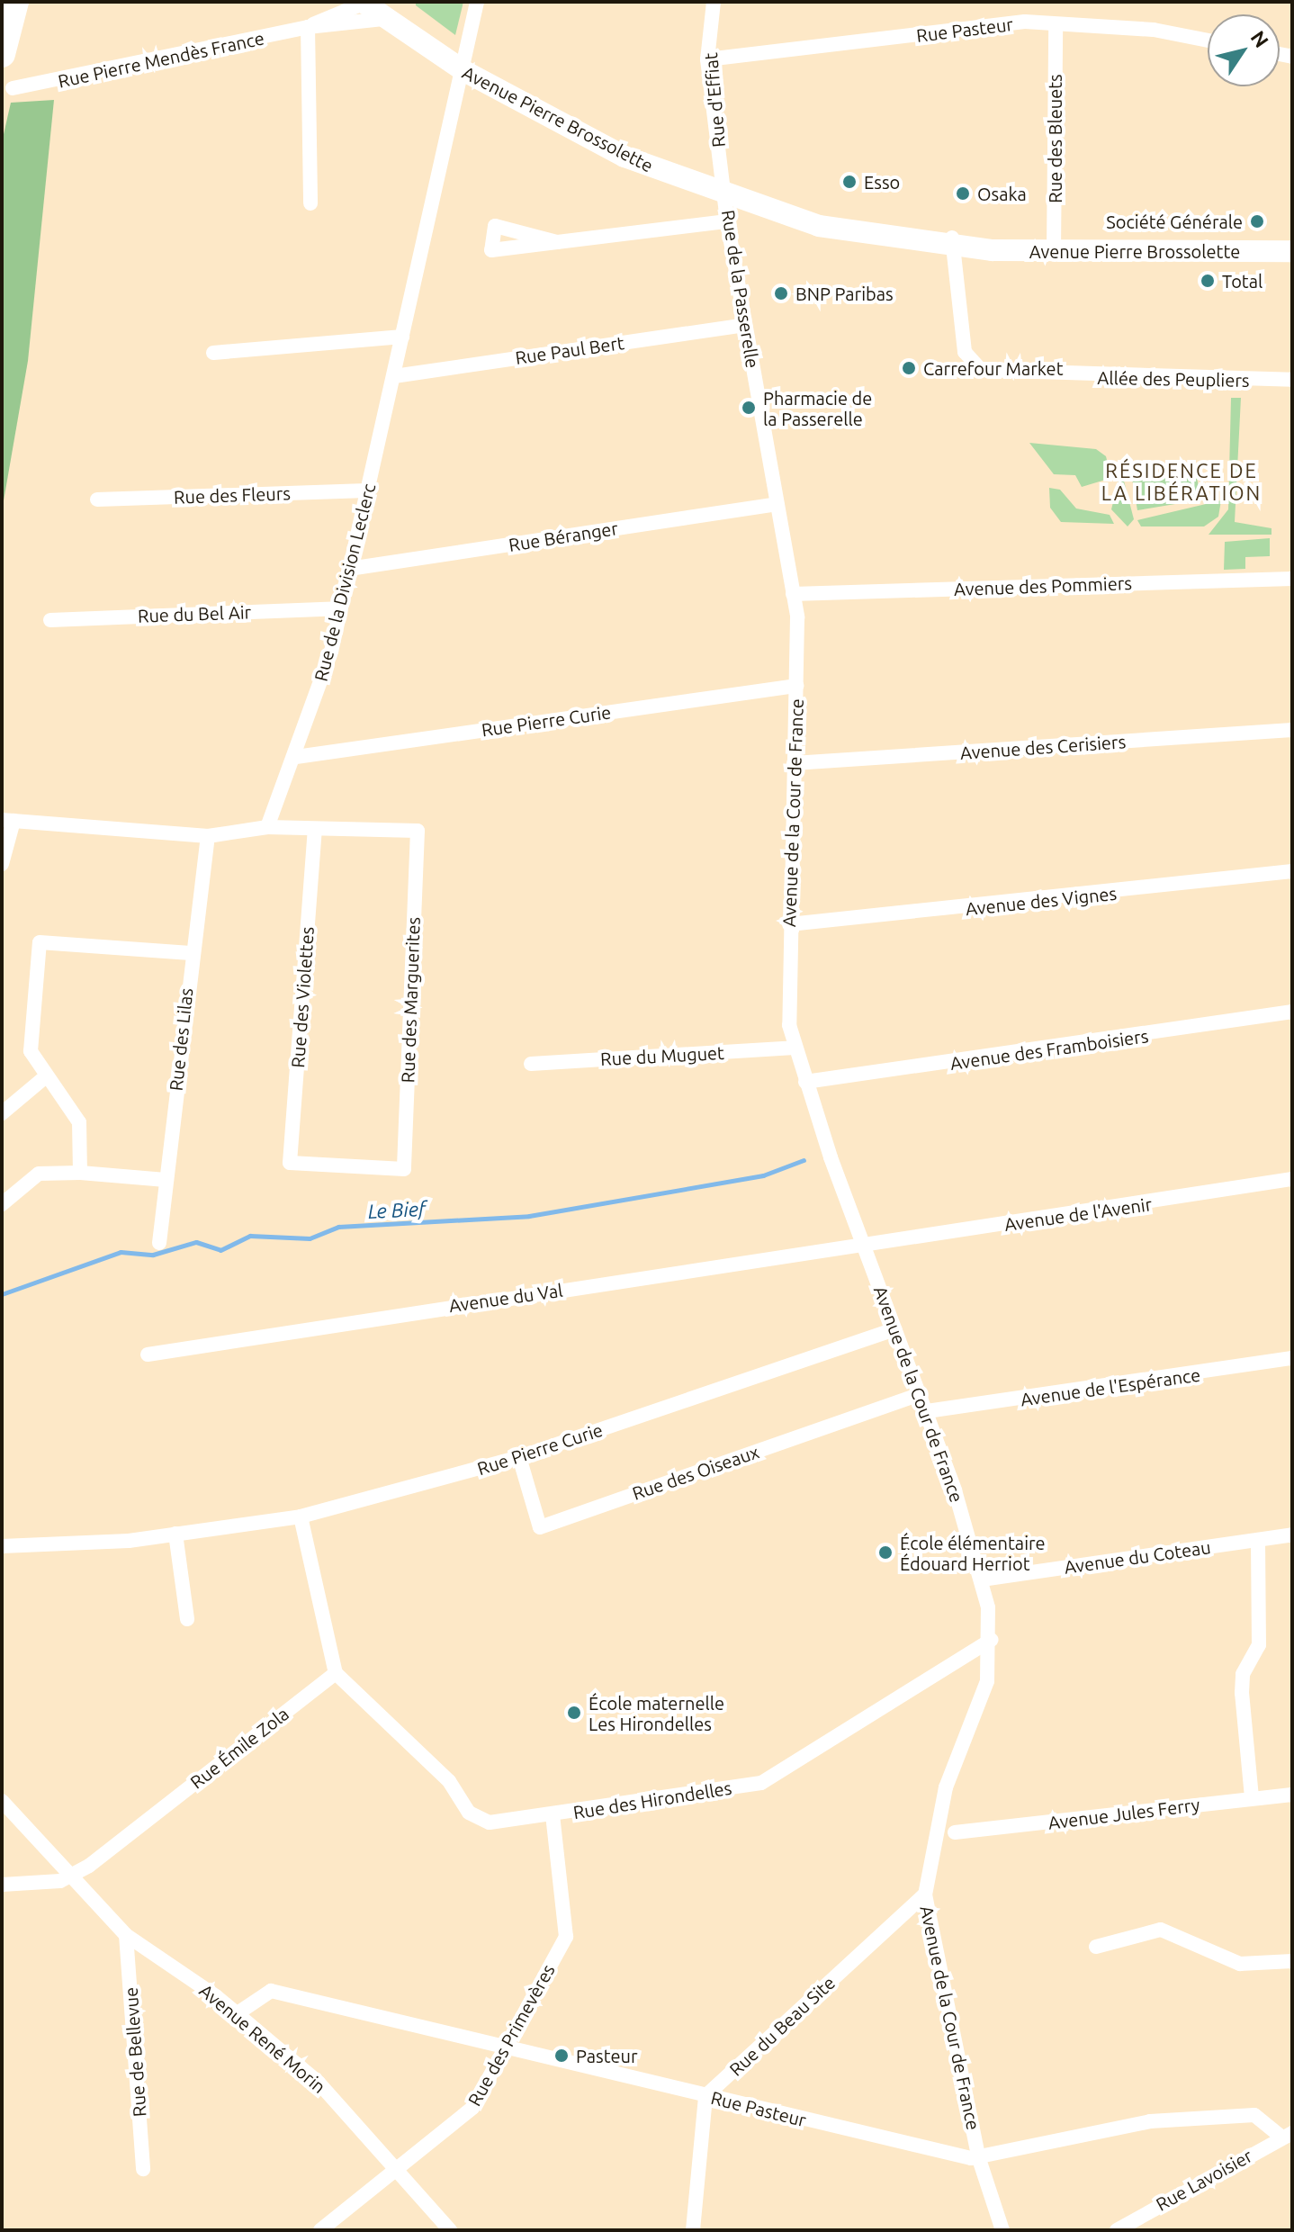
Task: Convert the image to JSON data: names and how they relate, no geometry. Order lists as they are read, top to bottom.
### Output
{
  "streets": {
    "main road": ["Avenue Pierre Brossolette"],
    "street": [
      "Rue Pasteur",
      "Rue Pierre Mendès France",
      "Rue d'Effiat",
      "Rue des Bleuets",
      "Rue de la Passerelle",
      "Rue Paul Bert",
      "Allée des Peupliers",
      "Rue des Fleurs",
      "Rue Béranger",
      "Rue de la Division Leclerc",
      "Avenue des Pommiers",
      "Rue du Bel Air",
      "Rue Pierre Curie",
      "Avenue des Cerisiers",
      "Avenue de la Cour de France",
      "Avenue des Vignes",
      "Rue des Violettes",
      "Rue des Marguerites",
      "Rue des Lilas",
      "Avenue des Framboisiers",
      "Rue du Muguet",
      "Avenue de l'Avenir",
      "Avenue du Val",
      "Avenue de l'Espérance",
      "Rue des Oiseaux",
      "Avenue du Coteau",
      "Rue Émile Zola",
      "Rue des Hirondelles",
      "Avenue Jules Ferry",
      "Rue du Beau Site",
      "Rue des Primevères",
      "Avenue René Morin",
      "Rue de Bellevue",
      "Rue Lavoisier"
    ]
  },
  "crossings": [
    ["Rue Pasteur", "Rue d'Effiat"],
    ["Rue Pasteur", "Rue des Bleuets"],
    ["Rue Pasteur", "Avenue de la Cour de France"],
    ["Rue Pasteur", "Rue du Beau Site"],
    ["Rue Pasteur", "Rue des Primevères"],
    ["Rue Pasteur", "Avenue René Morin"],
    ["Rue Pasteur", "Rue Lavoisier"],
    ["Rue Pierre Mendès France", "Avenue Pierre Brossolette"],
    ["Rue d'Effiat", "Avenue Pierre Brossolette"],
    ["Rue d'Effiat", "Rue de la Passerelle"],
    ["Avenue Pierre Brossolette", "Rue des Bleuets"],
    ["Avenue Pierre Brossolette", "Rue de la Passerelle"],
    ["Avenue Pierre Brossolette", "Allée des Peupliers"],
    ["Avenue Pierre Brossolette", "Rue de la Division Leclerc"],
    ["Rue de la Passerelle", "Rue Paul Bert"],
    ["Rue de la Passerelle", "Rue Béranger"],
    ["Rue de la Passerelle", "Avenue des Pommiers"],
    ["Rue de la Passerelle", "Avenue de la Cour de France"],
    ["Rue Paul Bert", "Rue de la Division Leclerc"],
    ["Rue des Fleurs", "Rue de la Division Leclerc"],
    ["Rue Béranger", "Rue de la Division Leclerc"],
    ["Rue de la Division Leclerc", "Rue du Bel Air"],
    ["Rue de la Division Leclerc", "Rue Pierre Curie"],
    ["Avenue des Pommiers", "Avenue de la Cour de France"],
    ["Rue Pierre Curie", "Avenue de la Cour de France"],
    ["Rue Pierre Curie", "Rue des Oiseaux"],
    ["Avenue des Cerisiers", "Avenue de la Cour de France"],
    ["Avenue de la Cour de France", "Avenue des Vignes"],
    ["Avenue de la Cour de France", "Avenue des Framboisiers"],
    ["Avenue de la Cour de France", "Rue du Muguet"],
    ["Avenue de la Cour de France", "Avenue de l'Avenir"],
    ["Avenue de la Cour de France", "Avenue du Val"],
    ["Avenue de la Cour de France", "Avenue de l'Espérance"],
    ["Avenue de la Cour de France", "Rue des Oiseaux"],
    ["Avenue de la Cour de France", "Avenue du Coteau"],
    ["Avenue de la Cour de France", "Rue des Hirondelles"],
    ["Avenue de la Cour de France", "Rue du Beau Site"],
    ["Rue des Violettes", "Rue des Marguerites"],
    ["Avenue de l'Avenir", "Avenue du Val"],
    ["Rue Émile Zola", "Rue des Hirondelles"],
    ["Rue Émile Zola", "Avenue René Morin"],
    ["Rue des Hirondelles", "Rue des Primevères"],
    ["Rue des Primevères", "Avenue René Morin"],
    ["Avenue René Morin", "Rue de Bellevue"]
  ],
  "districts": ["RÉSIDENCE DE LA LIBÉRATION"],
  "water": ["Le Bief"],
  "places": [
    "Esso",
    "Osaka",
    "Société Générale",
    "Total",
    "BNP Paribas",
    "Carrefour Market",
    "Pharmacie de la Passerelle",
    "École élémentaire Édouard Herriot",
    "École maternelle Les Hirondelles",
    "Pasteur"
  ],
  "north": "top right"
}
